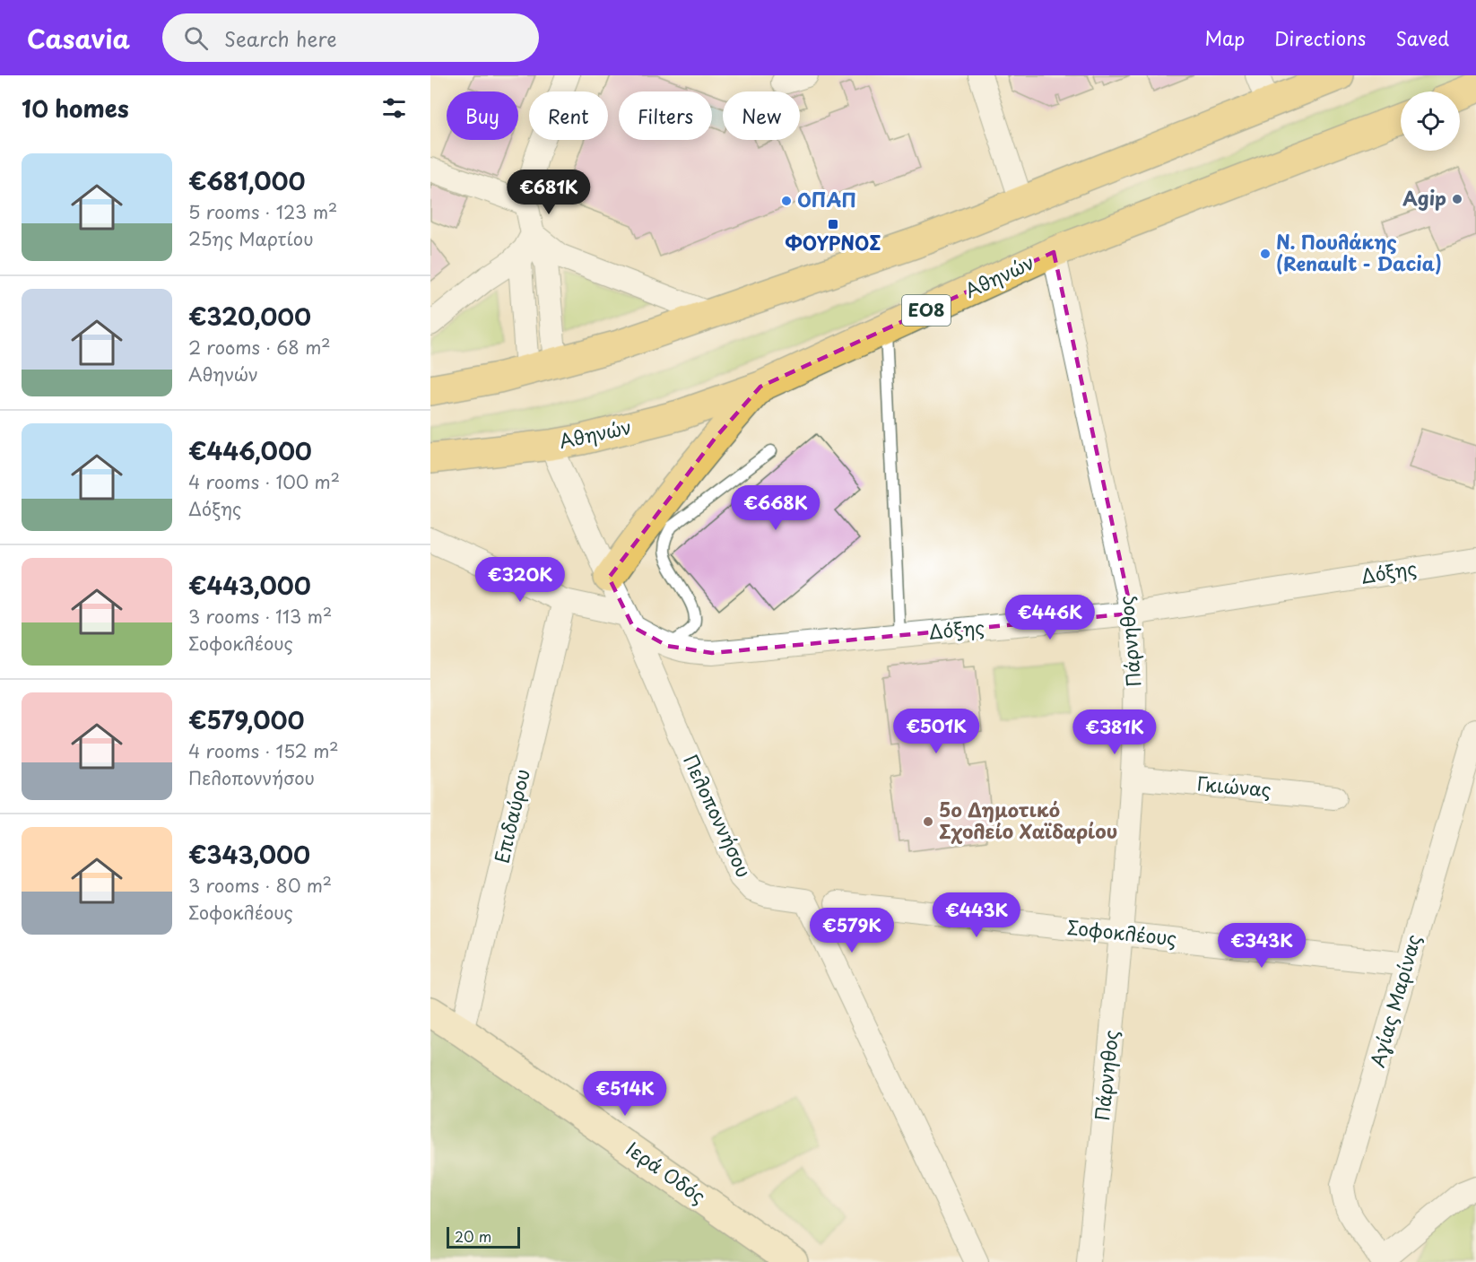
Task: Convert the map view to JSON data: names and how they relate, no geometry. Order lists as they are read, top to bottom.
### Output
{
  "streets": {
    "highway": ["Αθηνών", "ΕΟ8"],
    "main road": ["Ιερά Οδός"],
    "street": [
      "Δόξης",
      "Πάρνηθος",
      "Γκιώνας",
      "Επιδαύρου",
      "Πελοποννήσου",
      "Σοφοκλέους",
      "Αγίας Μαρίνας"
    ]
  },
  "crossings": [
    ["Αθηνών", "Πάρνηθος"],
    ["Αθηνών", "Πελοποννήσου"],
    ["Δόξης", "Πάρνηθος"],
    ["Δόξης", "Πελοποννήσου"],
    ["Πάρνηθος", "Γκιώνας"],
    ["Πάρνηθος", "Σοφοκλέους"],
    ["Επιδαύρου", "Ιερά Οδός"],
    ["Σοφοκλέους", "Αγίας Μαρίνας"]
  ],
  "places": {
    "other": [
      "Agip",
      "ΟΠΑΠ",
      "Ν. Πουλάκης (Renault - Dacia)",
      "5ο Δημοτικό Σχολείο Χαϊδαρίου"
    ],
    "transit": ["ΦΟΥΡΝΟΣ"]
  },
  "scale_bar": "20 m",
  "page": {
    "header": "Casavia",
    "search": "Search here",
    "nav": ["Map", "Directions", "Saved"],
    "heading": "10 homes",
    "chip": [
      "Buy",
      "Rent",
      "Filters",
      "New"
    ],
    "list": [
      {
        "name": "€681,000",
        "note": "5 rooms · 123 m² · 25ης Μαρτίου"
      },
      {
        "name": "€320,000",
        "note": "2 rooms · 68 m² · Αθηνών"
      },
      {
        "name": "€446,000",
        "note": "4 rooms · 100 m² · Δόξης"
      },
      {
        "name": "€443,000",
        "note": "3 rooms · 113 m² · Σοφοκλέους"
      },
      {
        "name": "€579,000",
        "note": "4 rooms · 152 m² · Πελοποννήσου"
      },
      {
        "name": "€343,000",
        "note": "3 rooms · 80 m² · Σοφοκλέους"
      }
    ],
    "price": [
      "€681K",
      "€668K",
      "€320K",
      "€446K",
      "€501K",
      "€381K",
      "€443K",
      "€579K",
      "€343K",
      "€514K"
    ],
    "scale": "20 m"
  }
}
